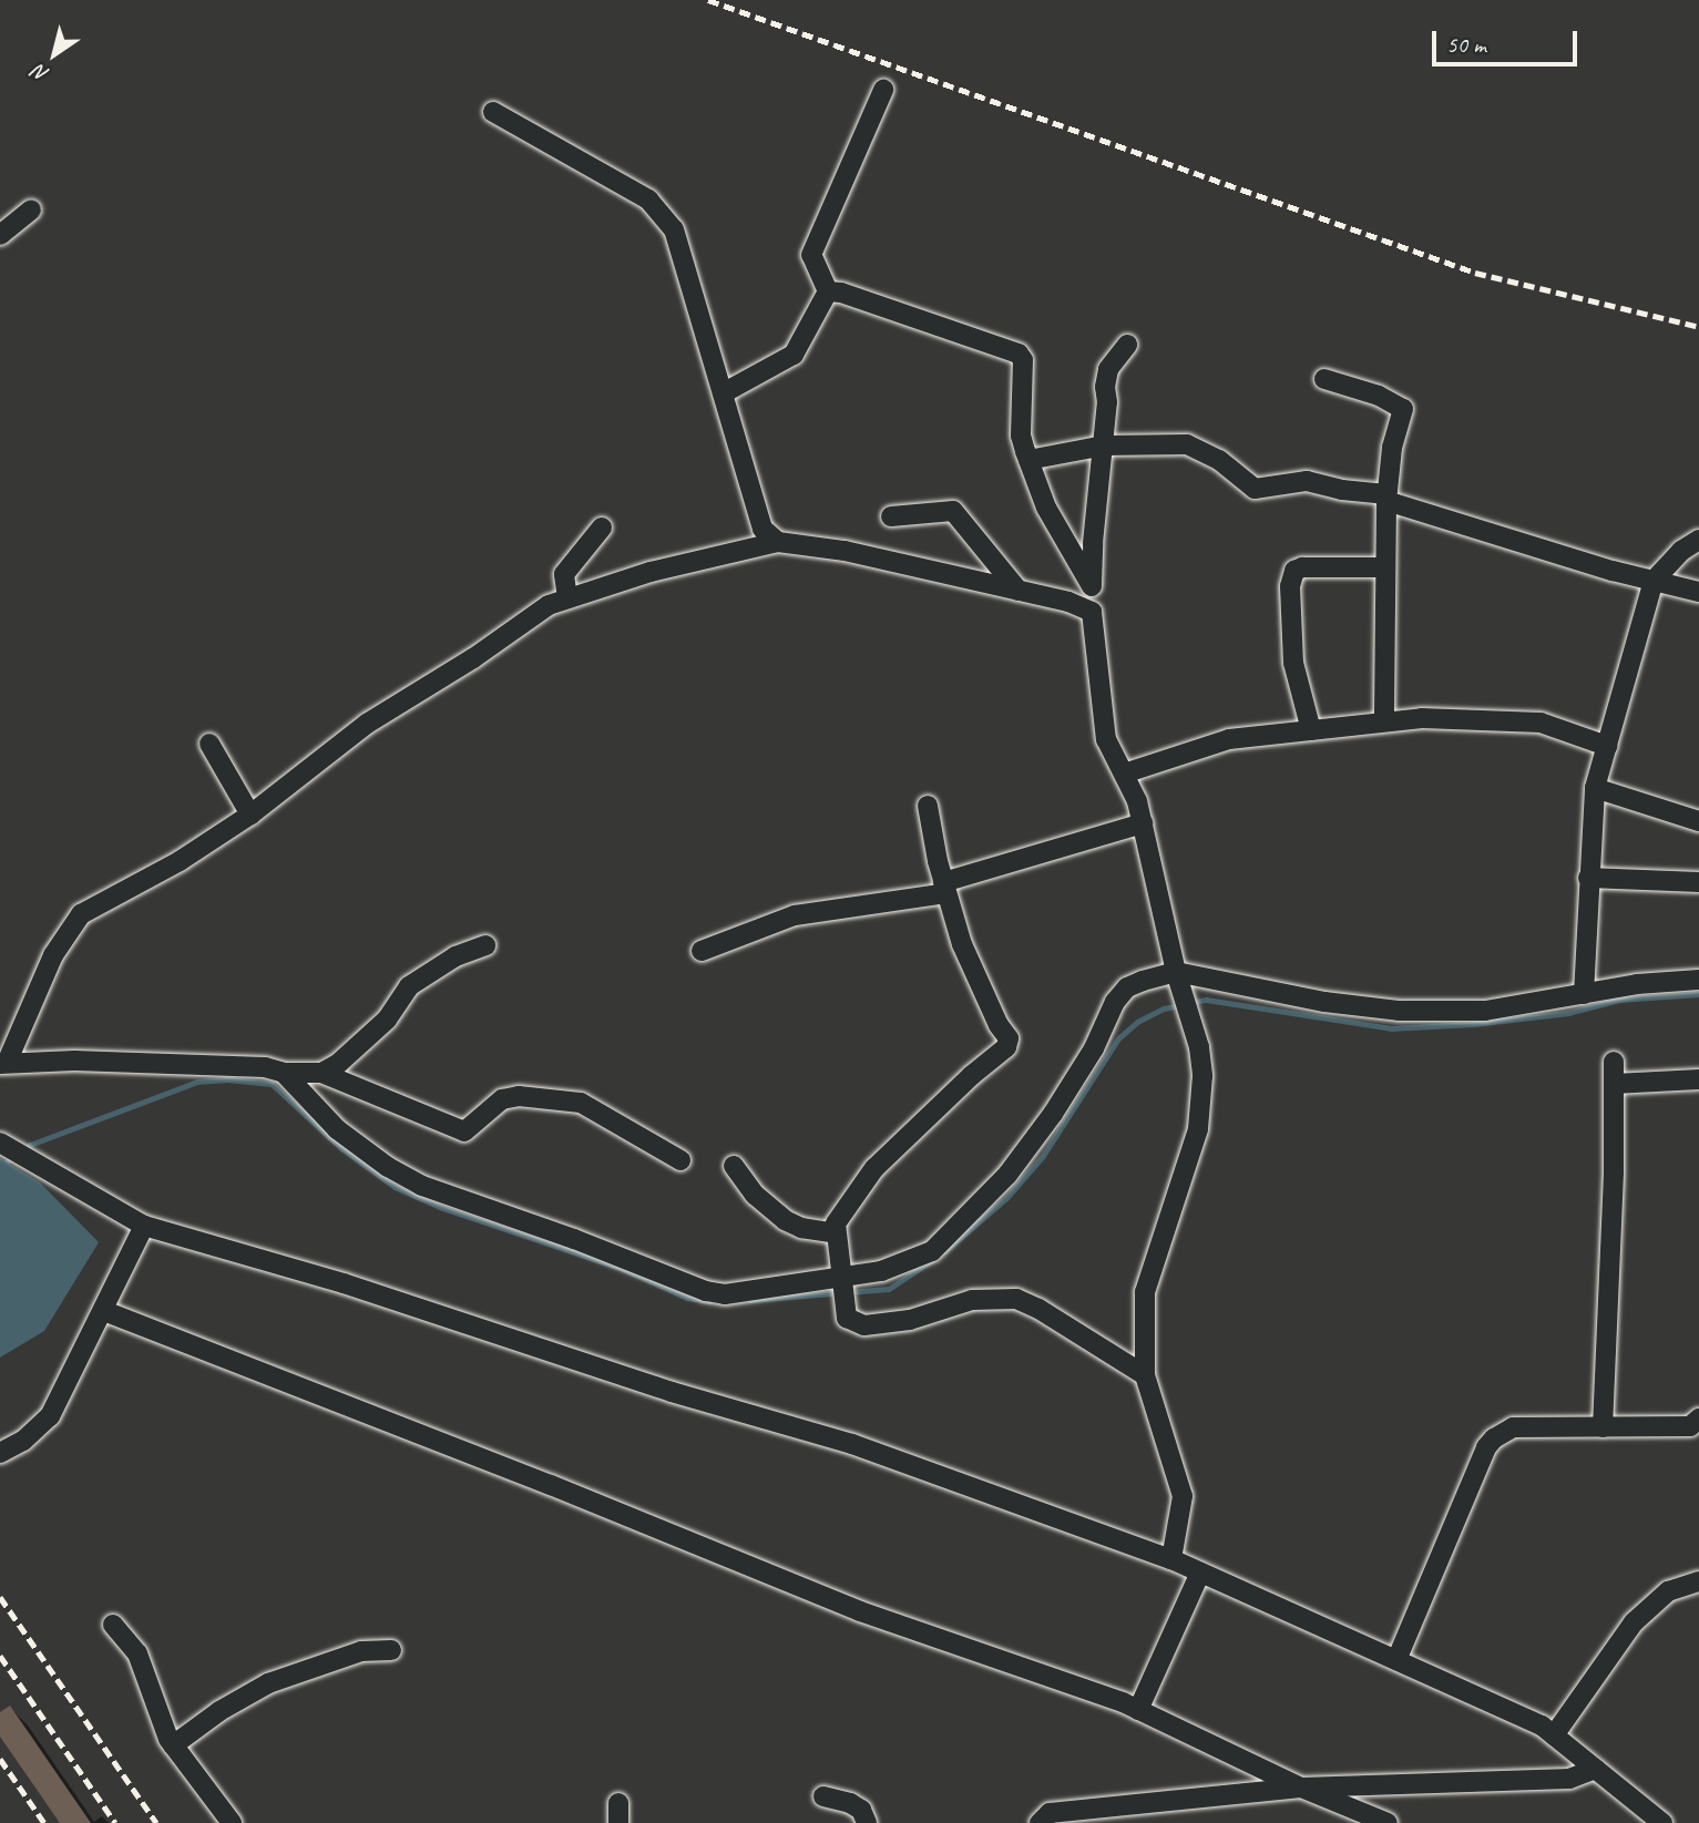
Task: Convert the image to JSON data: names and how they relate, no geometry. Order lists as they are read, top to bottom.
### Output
{
  "scale_bar": "50 m",
  "north": "bottom left"
}
